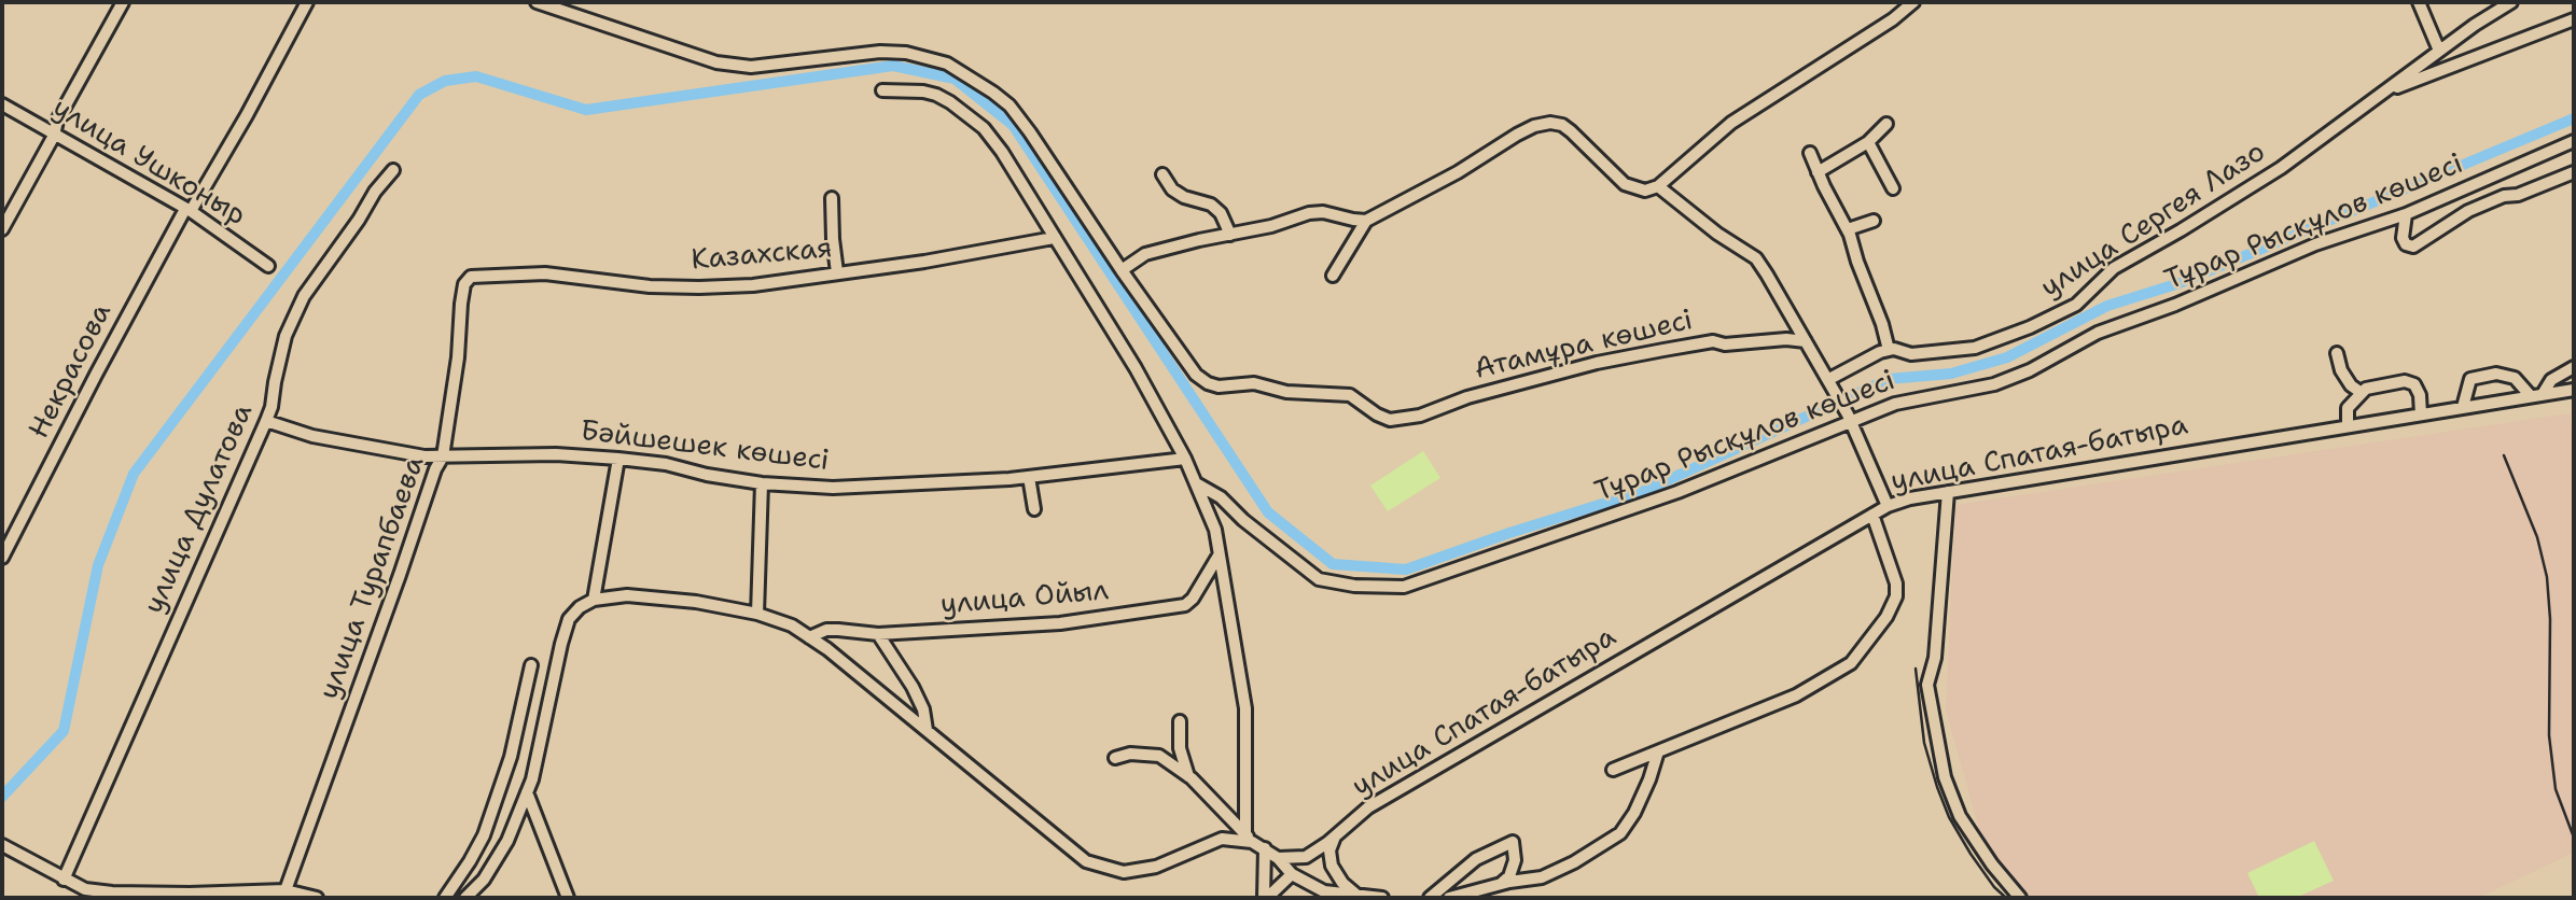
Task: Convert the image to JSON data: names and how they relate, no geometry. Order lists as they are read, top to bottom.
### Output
{
  "streets": {
    "street": [
      "улица Ушконыр",
      "улица Сергея Лазо",
      "Тұрар Рысқұлов көшесі",
      "Казахская",
      "Атамұра көшесі",
      "Некрасова",
      "Бәйшешек көшесі",
      "улица Спатая-батыра",
      "улица Дулатова",
      "улица Турапбаева",
      "улица Ойыл"
    ]
  },
  "crossings": [
    ["улица Ушконыр", "Некрасова"],
    ["Казахская", "улица Турапбаева"],
    ["Бәйшешек көшесі", "улица Дулатова"],
    ["Бәйшешек көшесі", "улица Турапбаева"]
  ]
}
